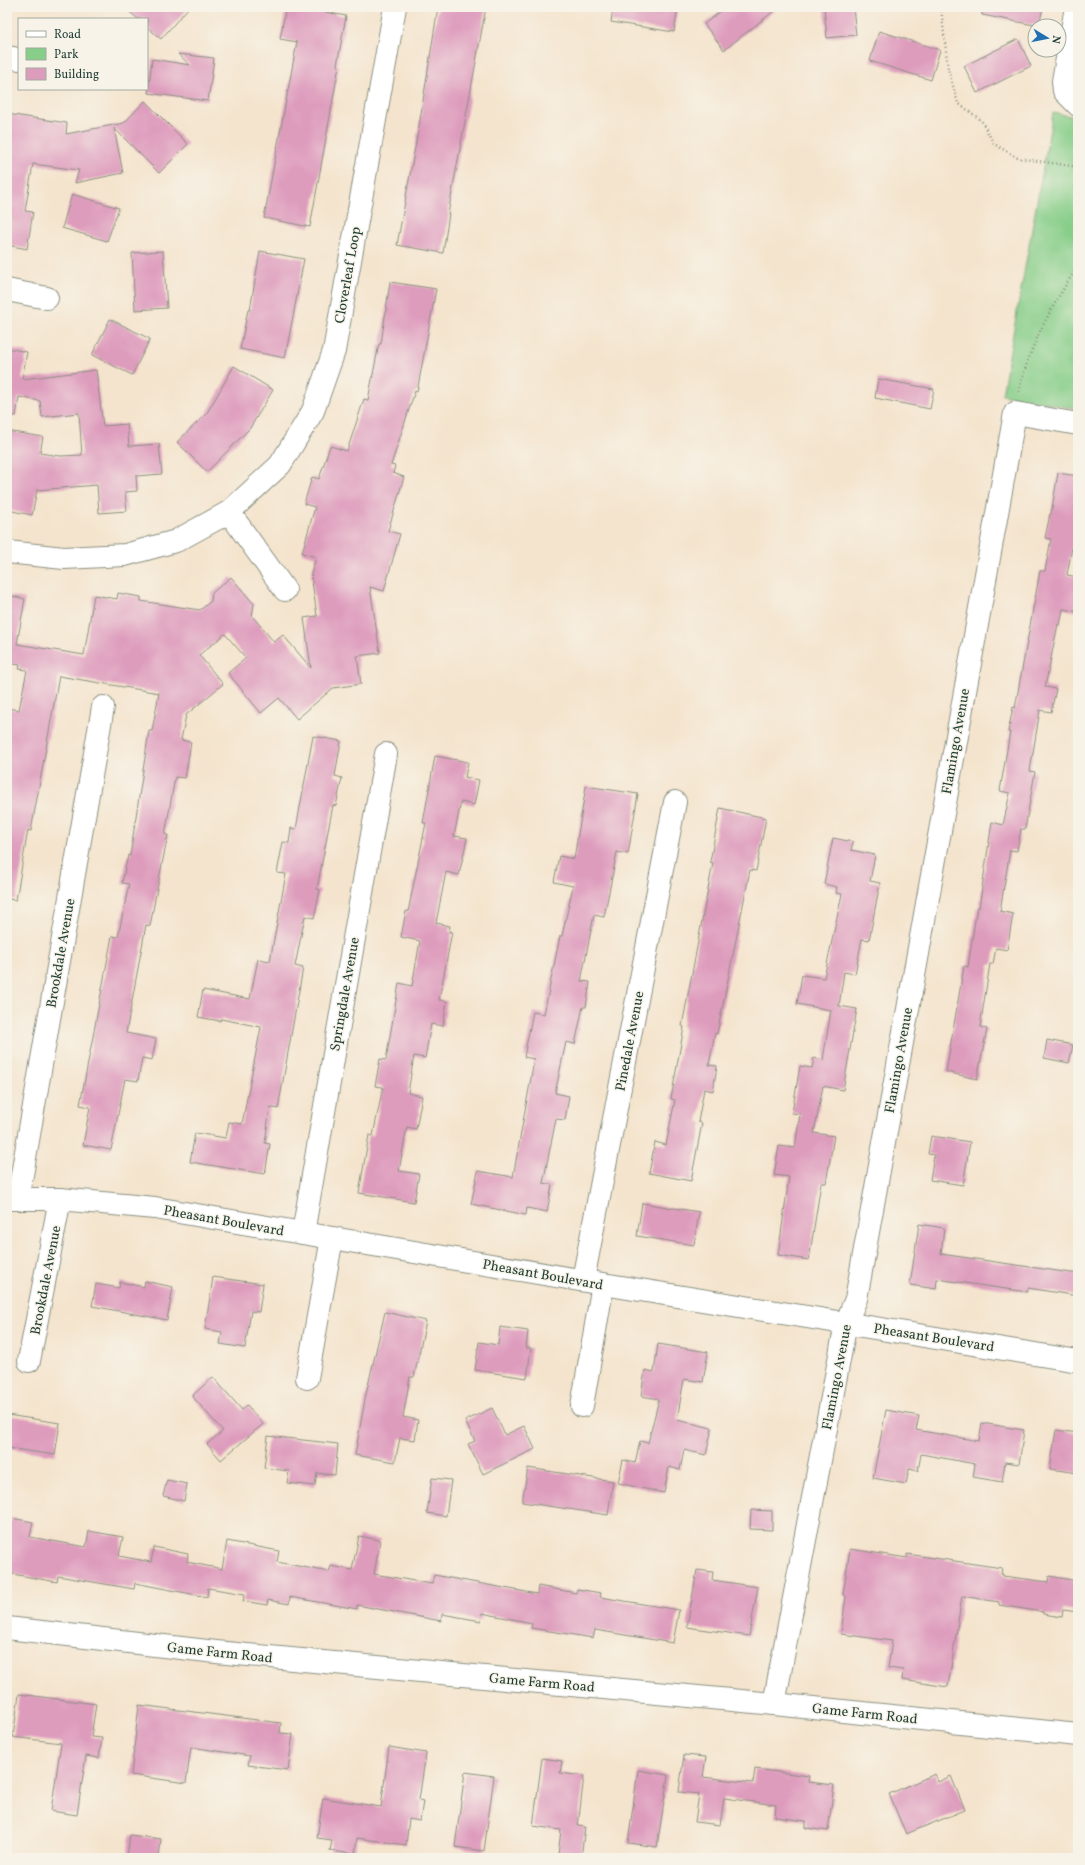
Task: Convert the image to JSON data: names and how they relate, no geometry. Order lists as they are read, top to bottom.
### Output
{
  "streets": {
    "street": [
      "Cloverleaf Loop",
      "Flamingo Avenue",
      "Brookdale Avenue",
      "Springdale Avenue",
      "Pinedale Avenue",
      "Pheasant Boulevard",
      "Game Farm Road"
    ]
  },
  "crossings": [
    ["Flamingo Avenue", "Pheasant Boulevard"],
    ["Flamingo Avenue", "Game Farm Road"],
    ["Brookdale Avenue", "Pheasant Boulevard"],
    ["Springdale Avenue", "Pheasant Boulevard"],
    ["Pinedale Avenue", "Pheasant Boulevard"]
  ],
  "legend": ["Road", "Park", "Building"],
  "north": "right"
}
